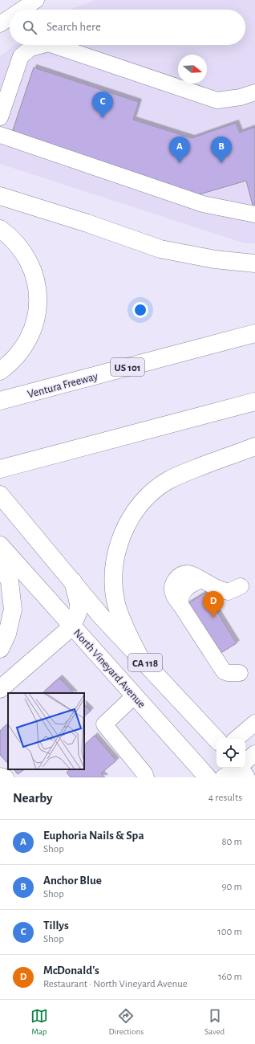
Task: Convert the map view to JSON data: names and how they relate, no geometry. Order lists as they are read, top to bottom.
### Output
{
  "streets": {
    "main road": [
      "US 101",
      "Ventura Freeway",
      "CA 118",
      "North Vineyard Avenue"
    ]
  },
  "crossings": [
    ["CA 118", "North Vineyard Avenue"]
  ],
  "north": "right",
  "page": {
    "search": "Search here",
    "pins": [
      "C",
      "A",
      "B",
      "D"
    ],
    "heading": ["Nearby", "4 results"],
    "list": [
      {
        "mark": "A",
        "name": "Euphoria Nails & Spa",
        "note": "Shop",
        "value": "80 m"
      },
      {
        "mark": "B",
        "name": "Anchor Blue",
        "note": "Shop",
        "value": "90 m"
      },
      {
        "mark": "C",
        "name": "Tillys",
        "note": "Shop",
        "value": "100 m"
      },
      {
        "mark": "D",
        "name": "McDonald's",
        "note": "Restaurant · North Vineyard Avenue",
        "value": "160 m"
      }
    ],
    "nav": ["Map", "Directions", "Saved"]
  }
}
